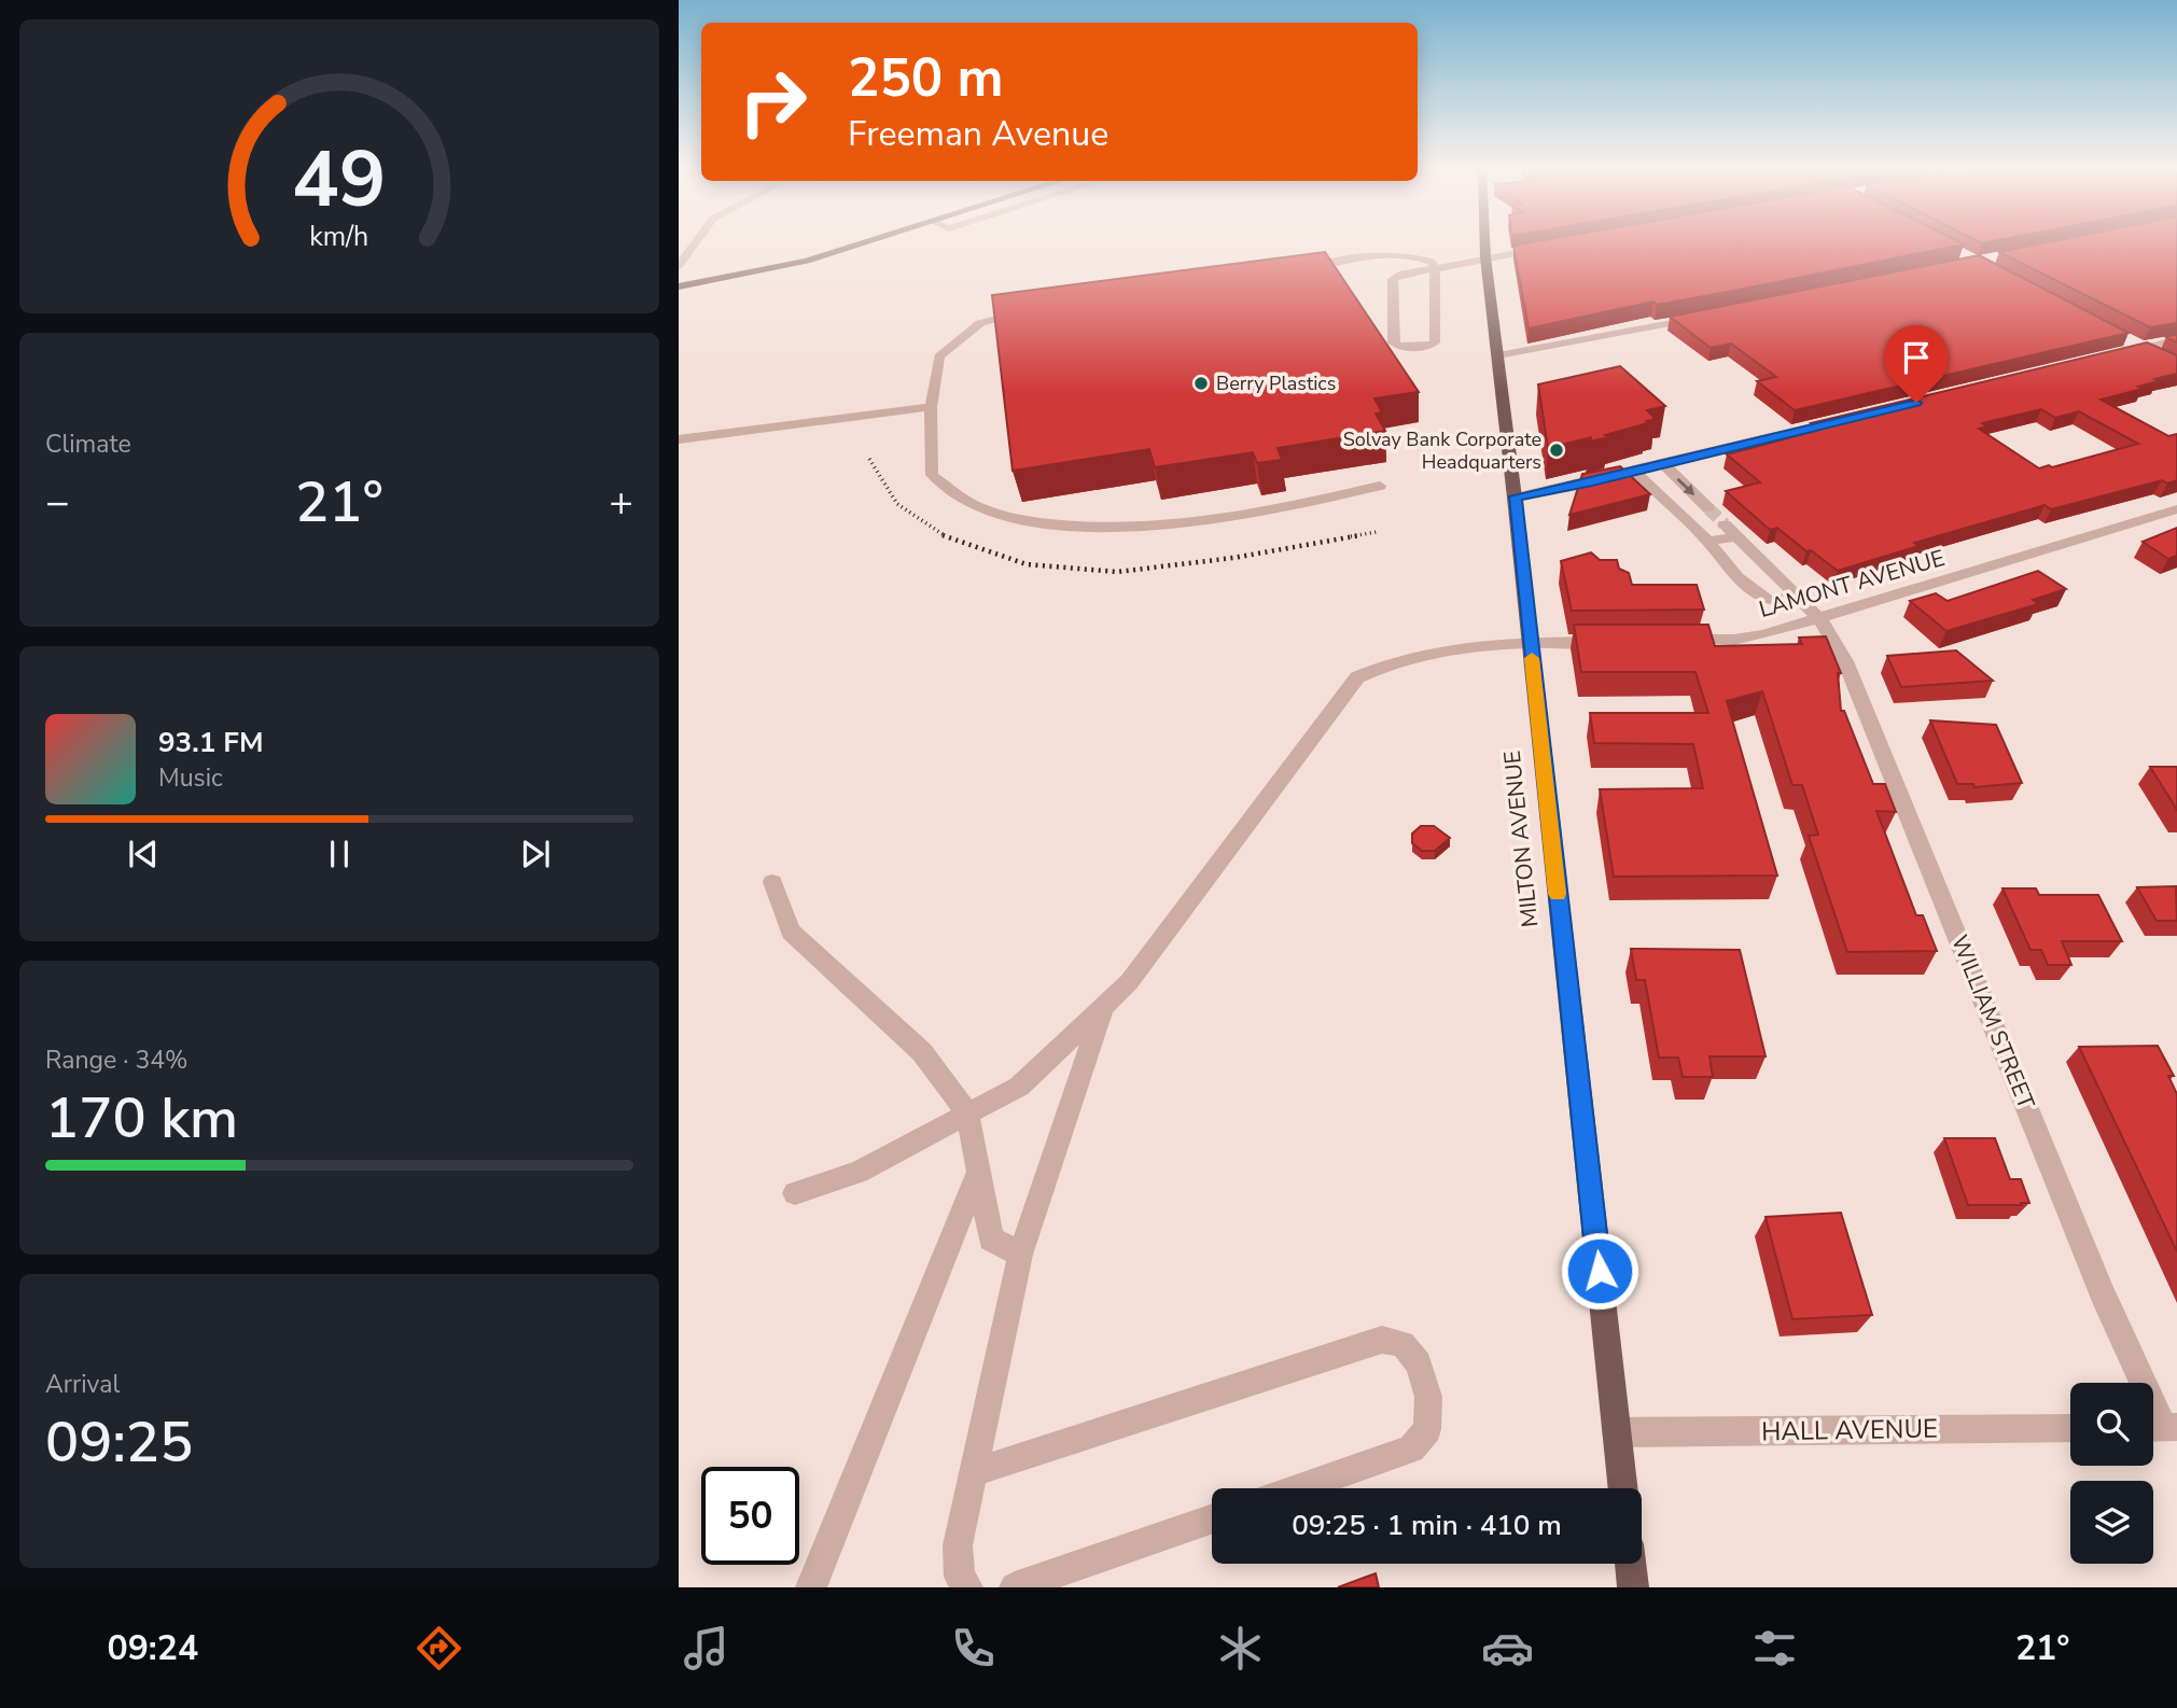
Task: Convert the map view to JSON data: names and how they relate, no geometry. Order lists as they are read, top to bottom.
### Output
{
  "streets": {
    "main road": ["MILTON AVENUE"],
    "street": ["LAMONT AVENUE", "WILLIAM STREET", "HALL AVENUE"]
  },
  "crossings": [
    ["LAMONT AVENUE", "WILLIAM STREET"],
    ["MILTON AVENUE", "HALL AVENUE"]
  ],
  "places": ["Berry Plastics", "Solvay Bank Corporate Headquarters"],
  "page": {
    "turn": ["250 m", "Freeman Avenue"],
    "tile": [
      "Climate",
      ["Range · 34%", "170 km"],
      ["Arrival", "09:25"]
    ],
    "heat": ["−", "21°", "+"],
    "song": ["93.1 FM", "Music"],
    "limit": "50",
    "trip": "09:25 · 1 min · 410 m",
    "tabs": ["09:24", "21°"],
    "gauge": ["49", "km/h"]
  }
}
